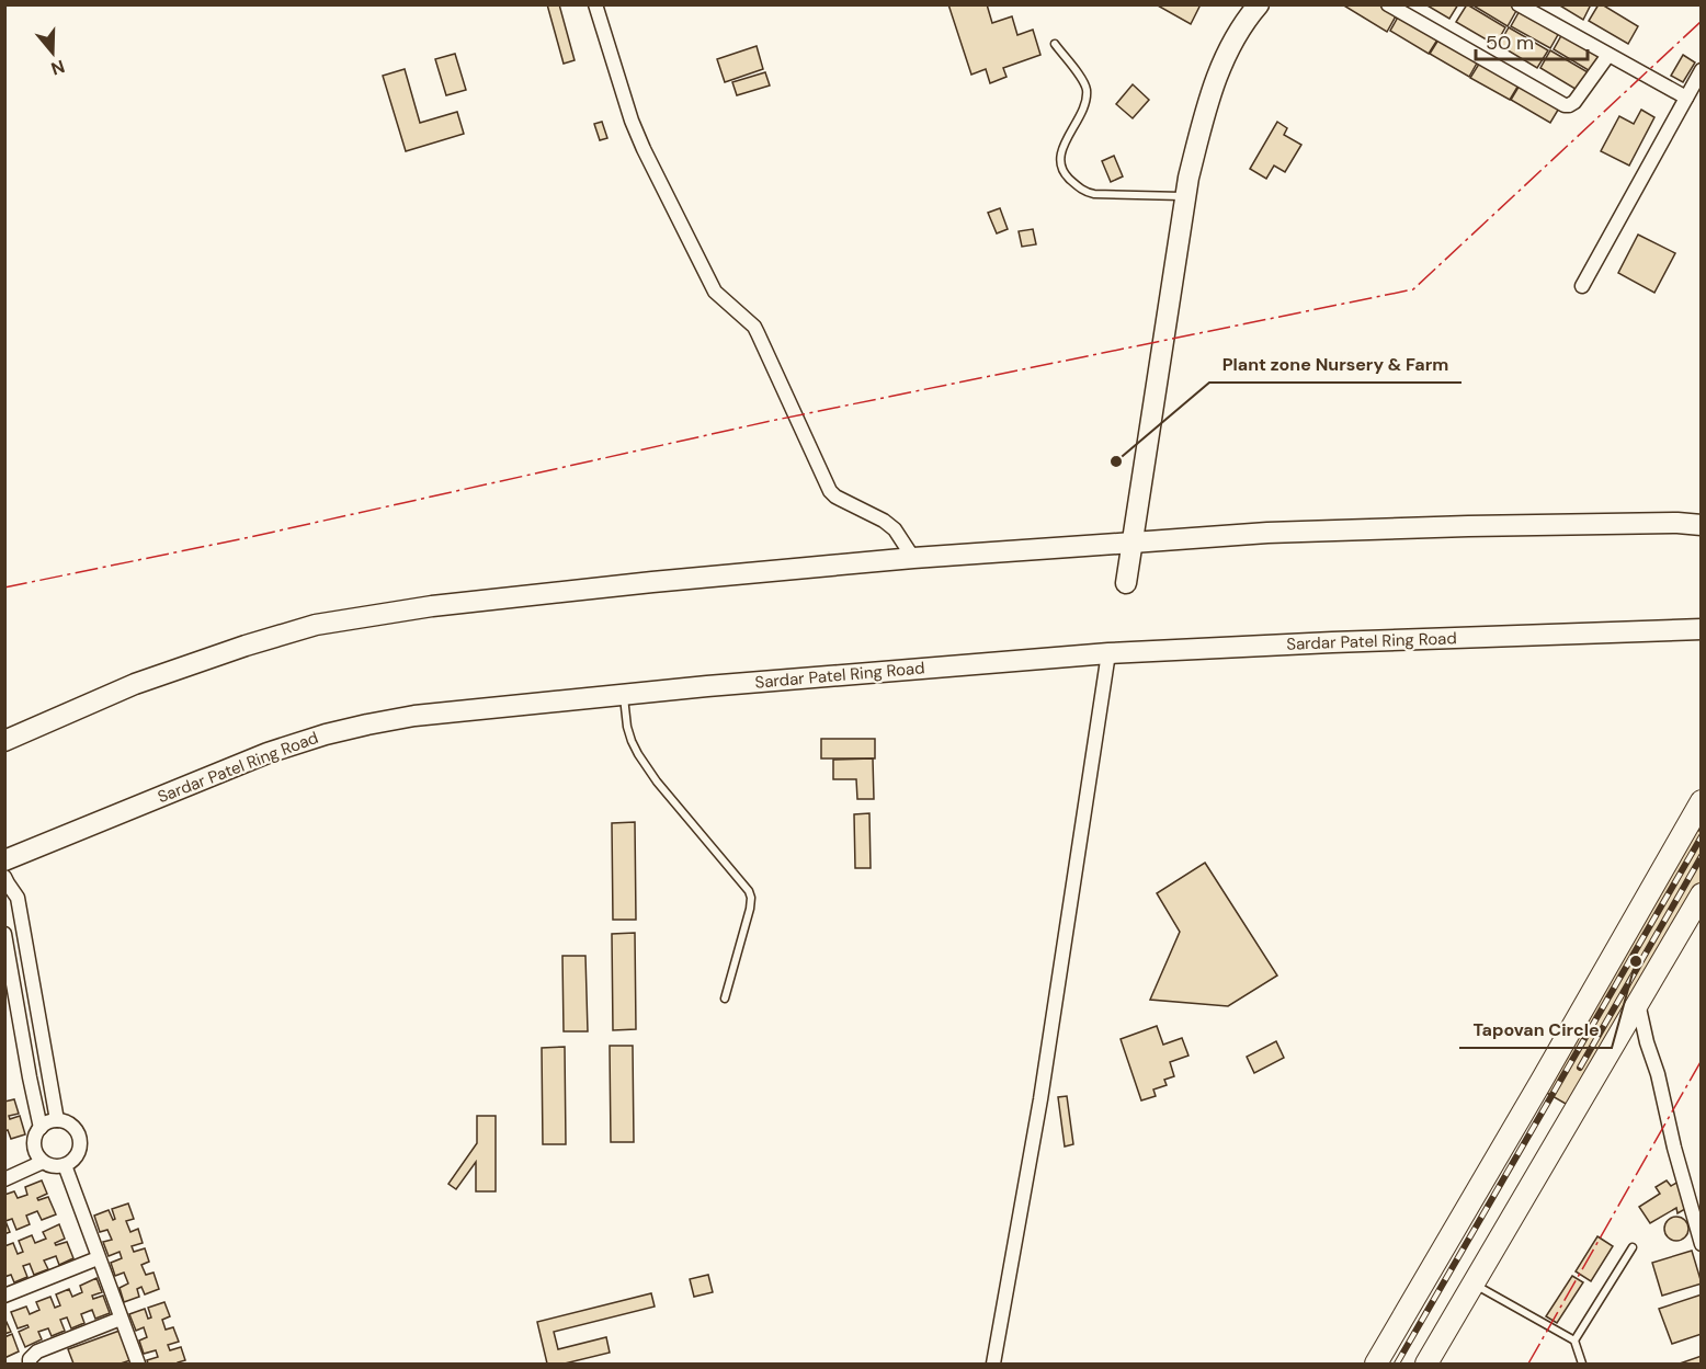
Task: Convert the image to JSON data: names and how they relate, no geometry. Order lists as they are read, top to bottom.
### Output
{
  "streets": {
    "street": ["Sardar Patel Ring Road"]
  },
  "places": ["Plant zone Nursery & Farm", "Tapovan Circle"],
  "scale_bar": "50 m",
  "north": "bottom"
}
